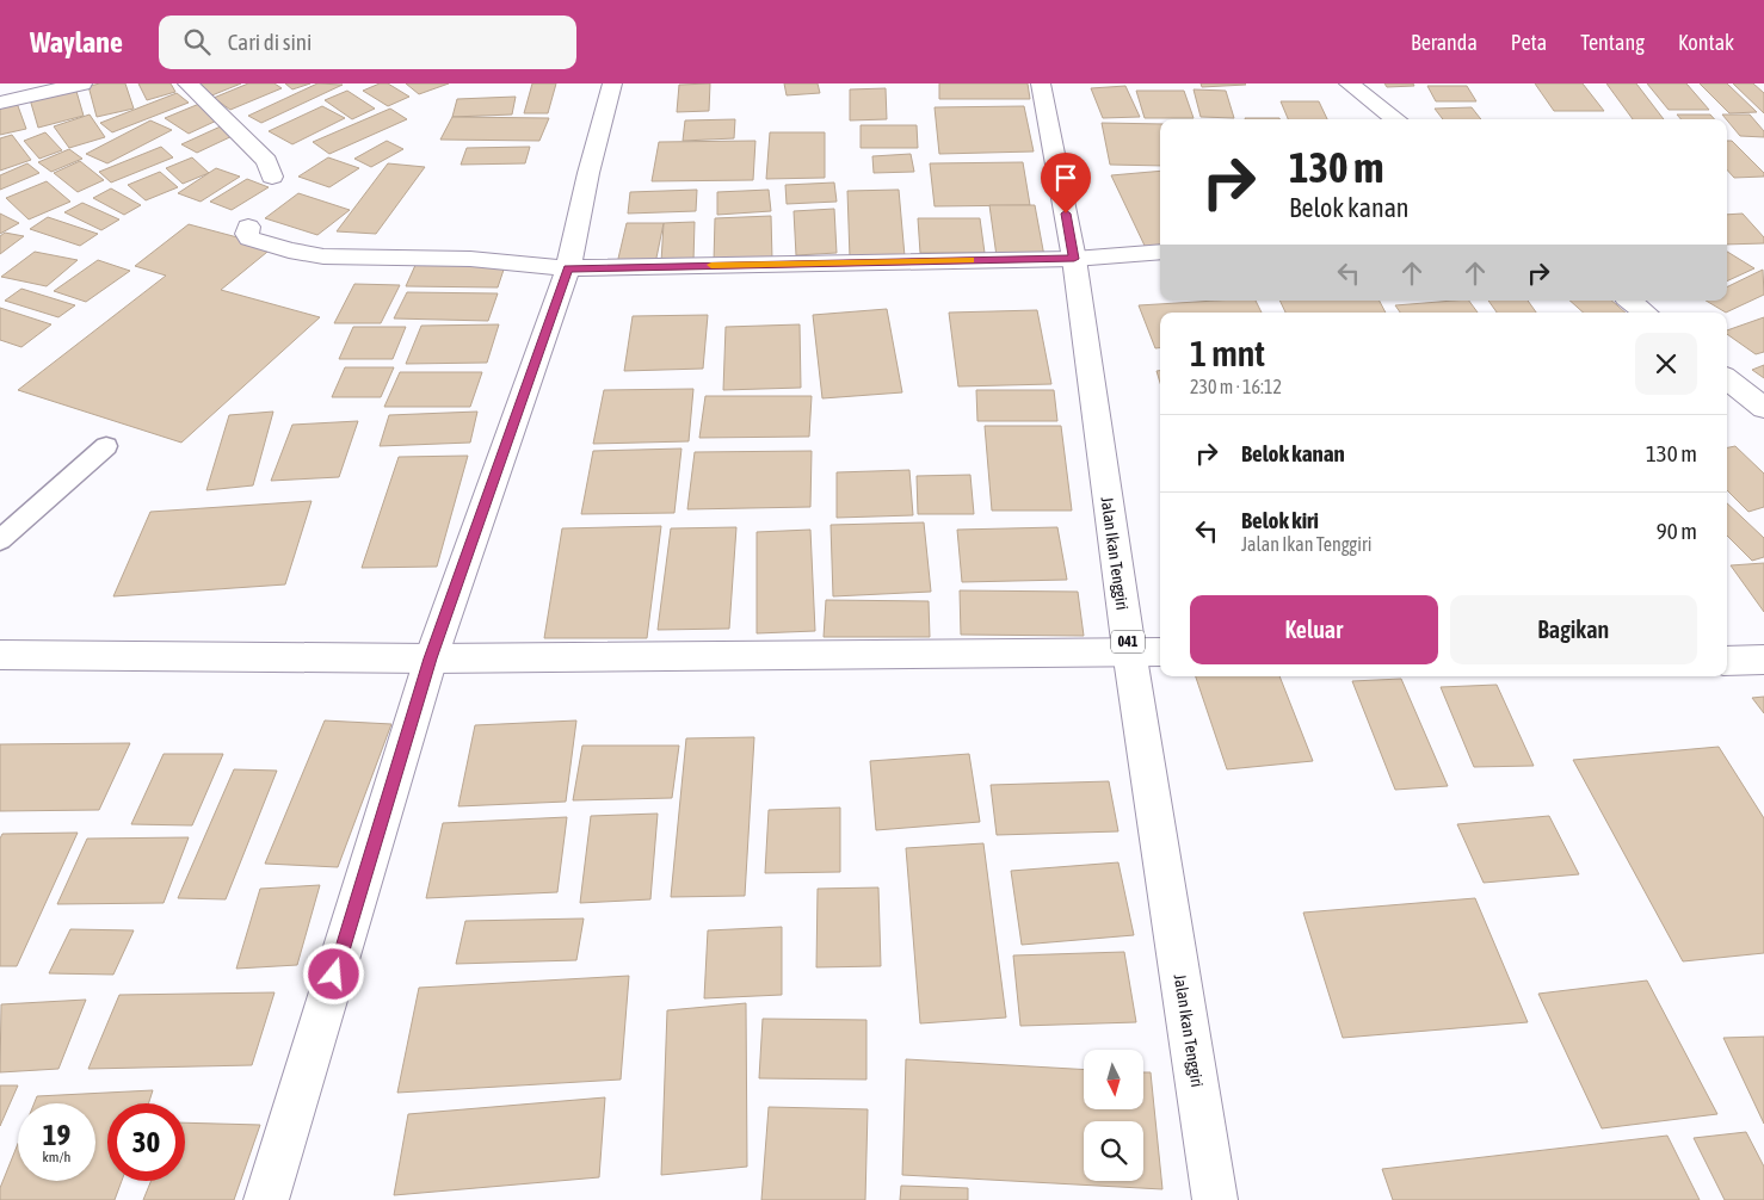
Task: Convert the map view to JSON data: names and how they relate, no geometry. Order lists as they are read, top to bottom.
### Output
{
  "streets": {
    "street": ["Jalan Ikan Tenggiri", "041"]
  },
  "north": "bottom",
  "page": {
    "header": "Waylane",
    "search": "Cari di sini",
    "nav": [
      "Beranda",
      "Peta",
      "Tentang",
      "Kontak"
    ],
    "turn": ["130 m", "Belok kanan"],
    "heading": ["1 mnt", "230 m · 16:12"],
    "list": [
      {
        "name": "Belok kanan",
        "value": "130 m"
      },
      {
        "name": "Belok kiri",
        "note": "Jalan Ikan Tenggiri",
        "value": "90 m"
      }
    ],
    "buttons": ["Keluar", "Bagikan"],
    "speed": "19 km/h",
    "limit": "30"
  }
}
